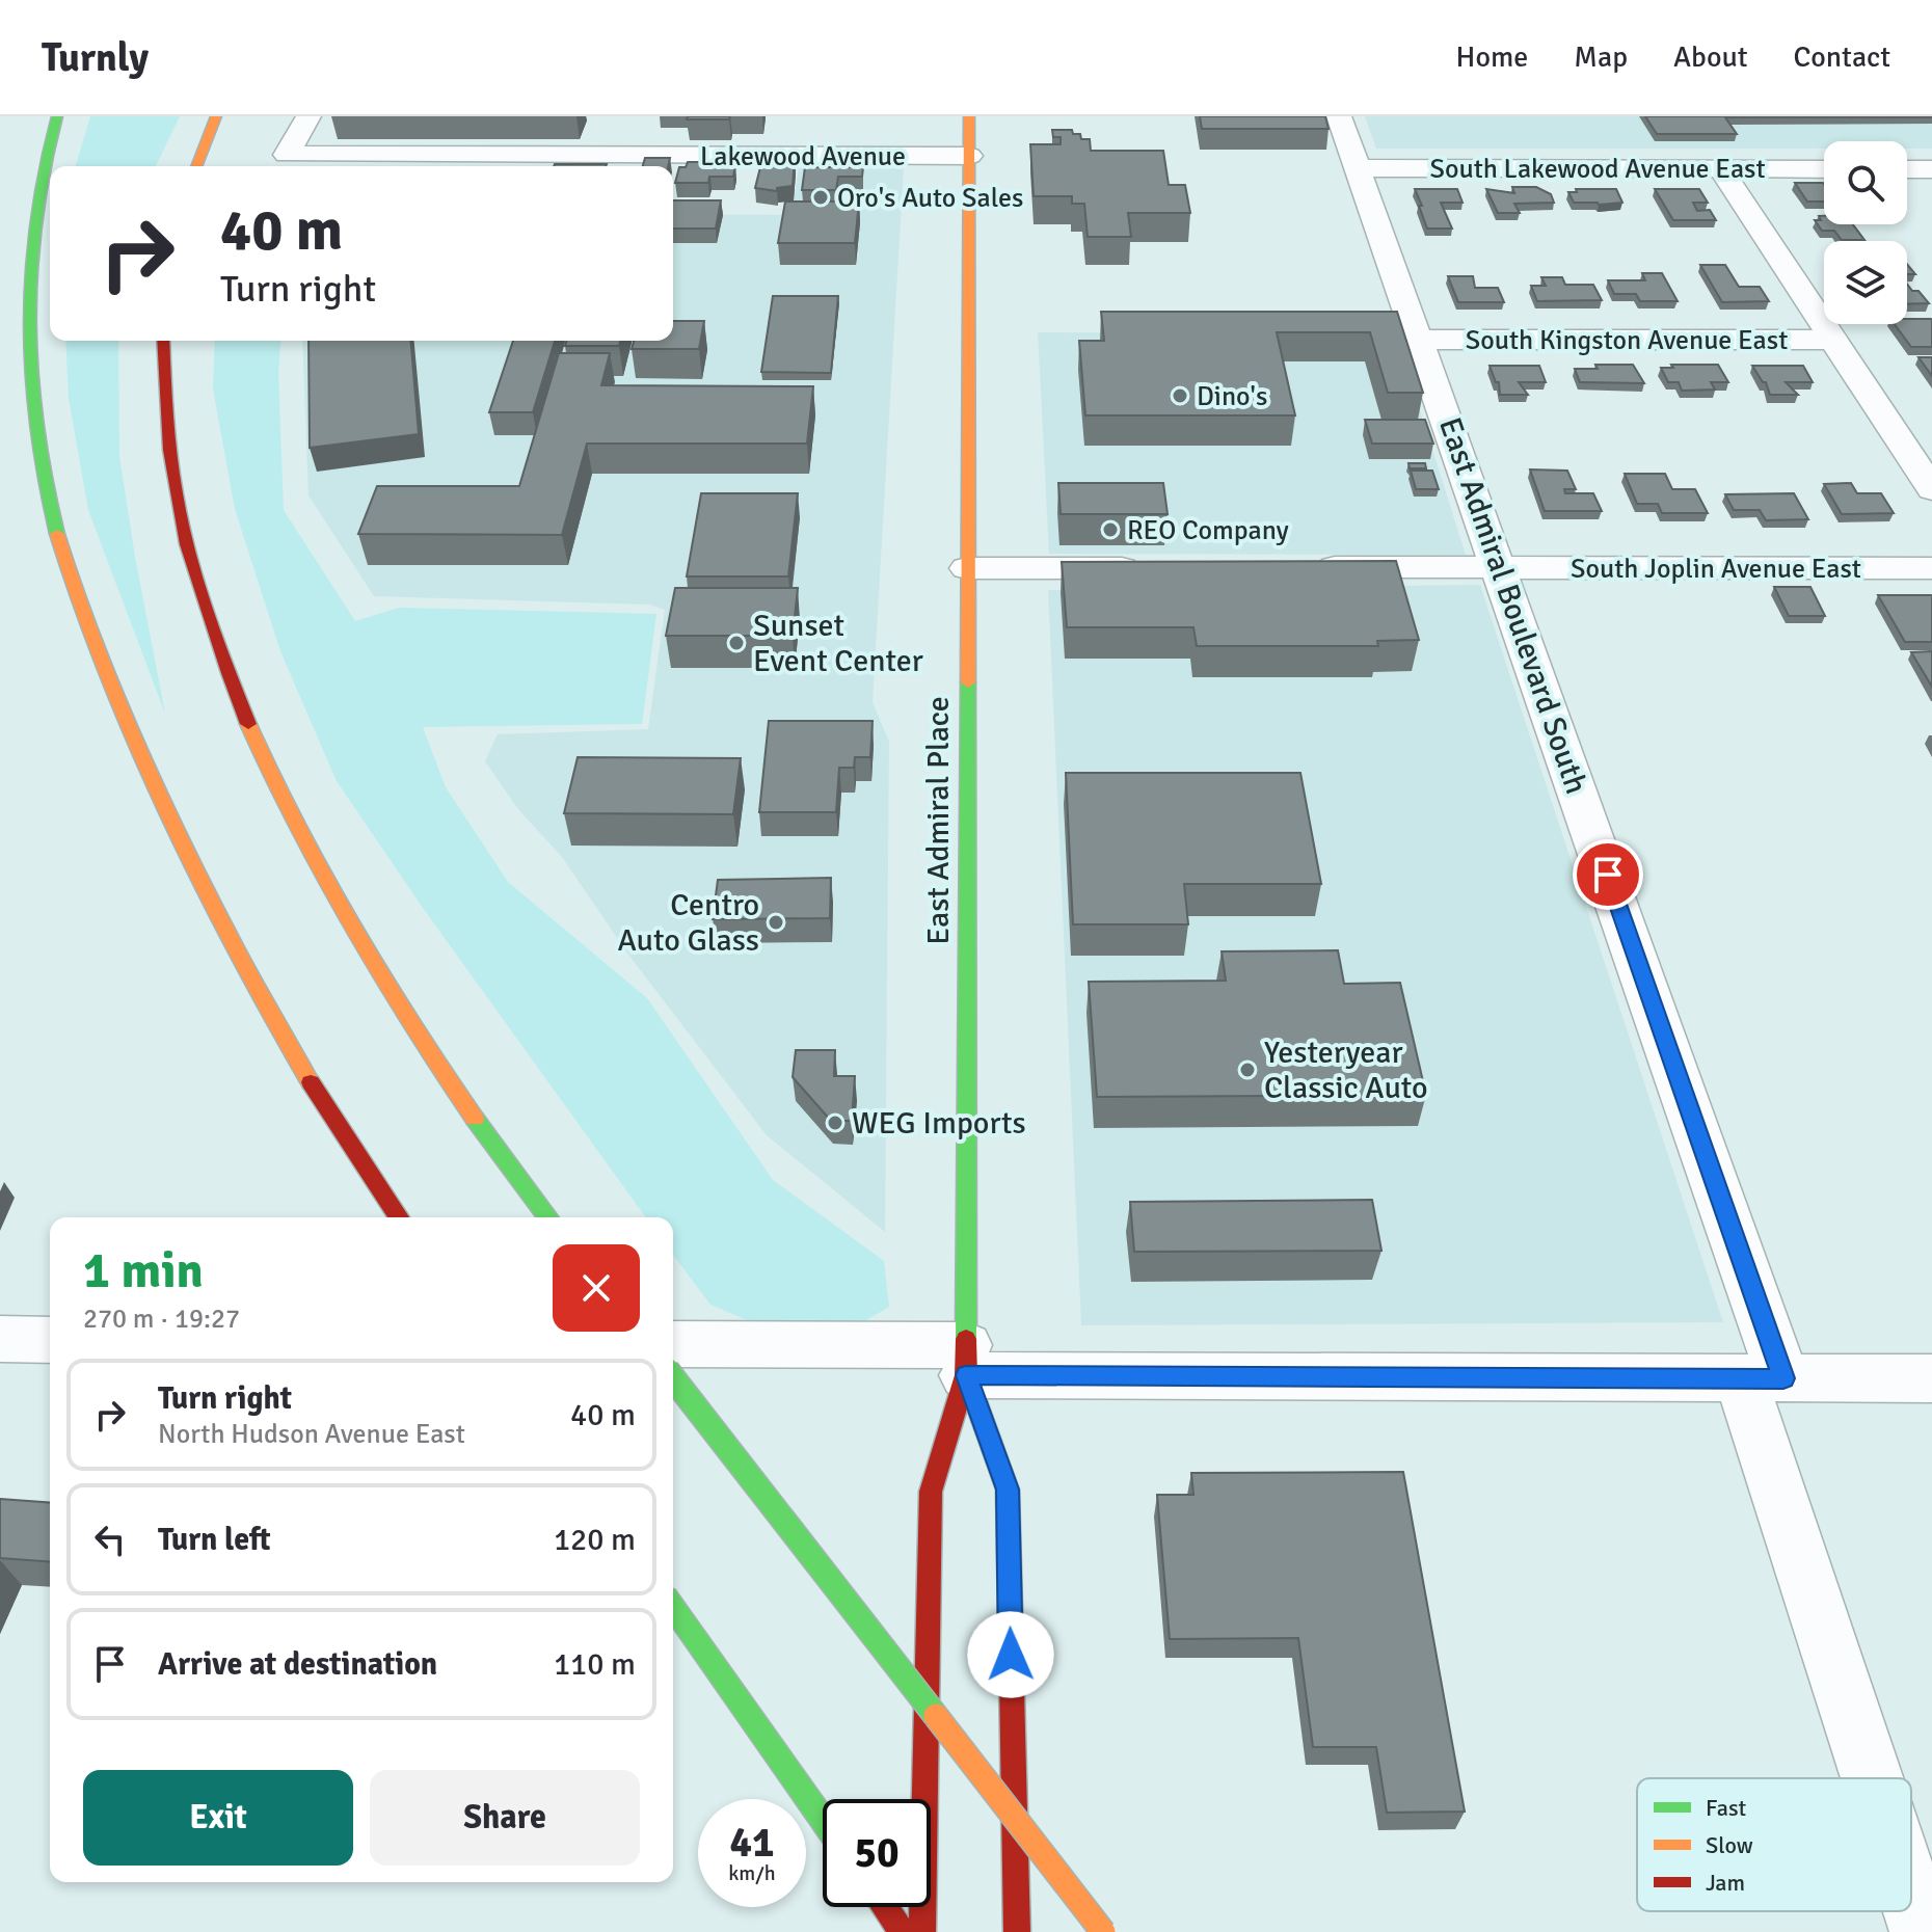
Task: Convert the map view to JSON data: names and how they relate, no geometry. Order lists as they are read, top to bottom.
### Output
{
  "streets": {
    "main road": ["East Admiral Place"],
    "street": [
      "Lakewood Avenue",
      "South Lakewood Avenue East",
      "South Kingston Avenue East",
      "South Joplin Avenue East",
      "East Admiral Boulevard South"
    ]
  },
  "crossings": [
    ["Lakewood Avenue", "East Admiral Place"],
    ["South Lakewood Avenue East", "East Admiral Boulevard South"],
    ["South Kingston Avenue East", "East Admiral Boulevard South"],
    ["South Joplin Avenue East", "East Admiral Boulevard South"]
  ],
  "places": [
    "Oro's Auto Sales",
    "Dino's",
    "REO Company",
    "Sunset Event Center",
    "Centro Auto Glass",
    "Yesteryear Classic Auto",
    "WEG Imports"
  ],
  "legend": ["Fast", "Slow", "Jam"],
  "page": {
    "header": "Turnly",
    "nav": [
      "Home",
      "Map",
      "About",
      "Contact"
    ],
    "turn": ["40 m", "Turn right"],
    "heading": ["1 min", "270 m · 19:27"],
    "list": [
      {
        "name": "Turn right",
        "note": "North Hudson Avenue East",
        "value": "40 m"
      },
      {
        "name": "Turn left",
        "value": "120 m"
      },
      {
        "name": "Arrive at destination",
        "value": "110 m"
      }
    ],
    "buttons": ["Exit", "Share"],
    "speed": "41 km/h",
    "limit": "50"
  }
}
